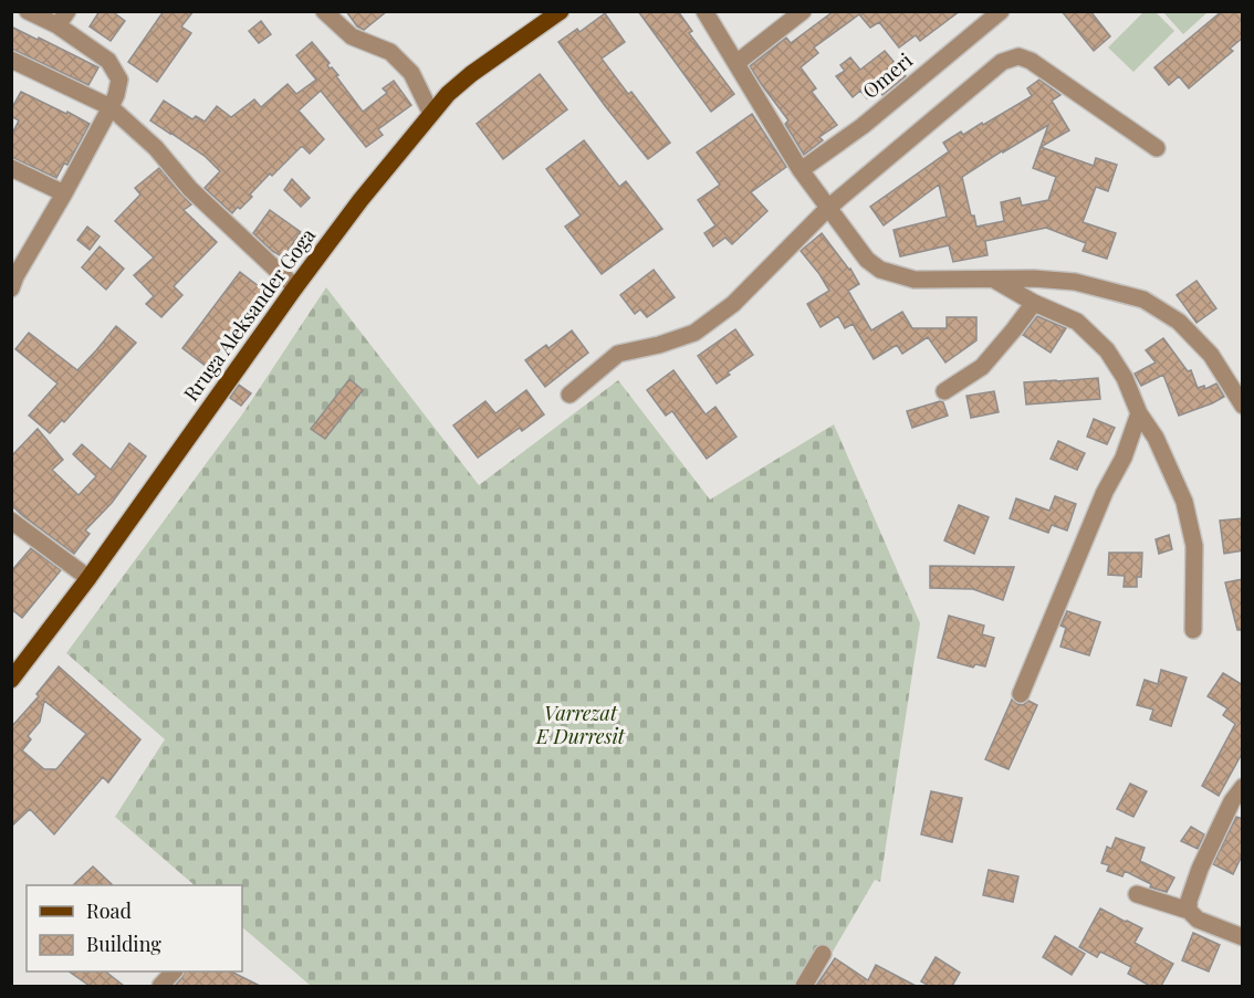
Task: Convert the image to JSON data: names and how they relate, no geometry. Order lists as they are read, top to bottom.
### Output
{
  "streets": {
    "main road": ["Rruga Aleksander Goga"],
    "street": ["Omeri"]
  },
  "parks": ["Varrezat E Durresit"],
  "legend": ["Road", "Building"]
}
